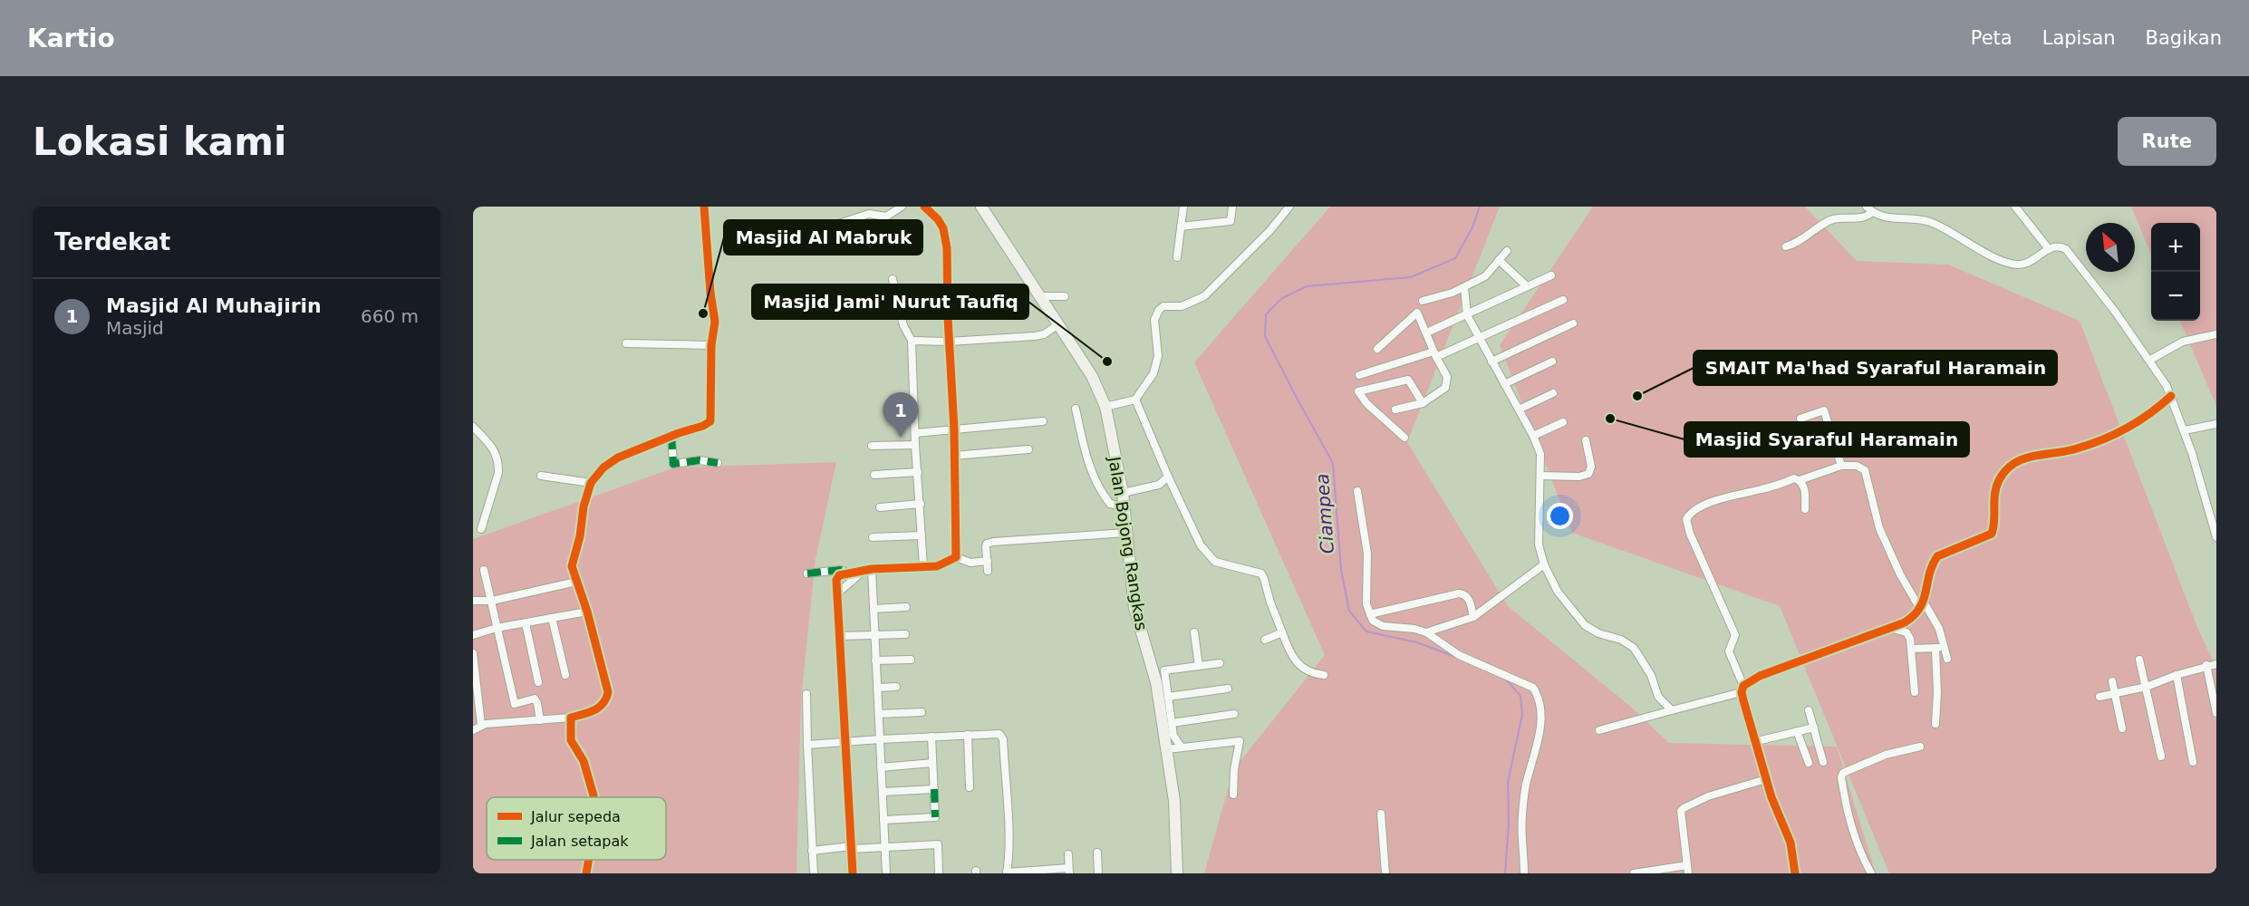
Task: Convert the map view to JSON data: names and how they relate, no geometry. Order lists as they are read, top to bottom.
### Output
{
  "streets": {
    "main road": ["Jalan Bojong Rangkas"]
  },
  "water": ["Ciampea"],
  "places": [
    "Masjid Al Mabruk",
    "Masjid Jami' Nurut Taufiq",
    "SMAIT Ma'had Syaraful Haramain",
    "Masjid Syaraful Haramain"
  ],
  "legend": ["Jalur sepeda", "Jalan setapak"],
  "north": "top left",
  "page": {
    "header": "Kartio",
    "nav": ["Peta", "Lapisan", "Bagikan"],
    "buttons": "Rute",
    "title": "Lokasi kami",
    "heading": "Terdekat",
    "map_buttons": ["+", "−"],
    "list": [
      {
        "mark": "1",
        "name": "Masjid Al Muhajirin",
        "note": "Masjid",
        "value": "660 m"
      }
    ],
    "pins": "1"
  }
}
